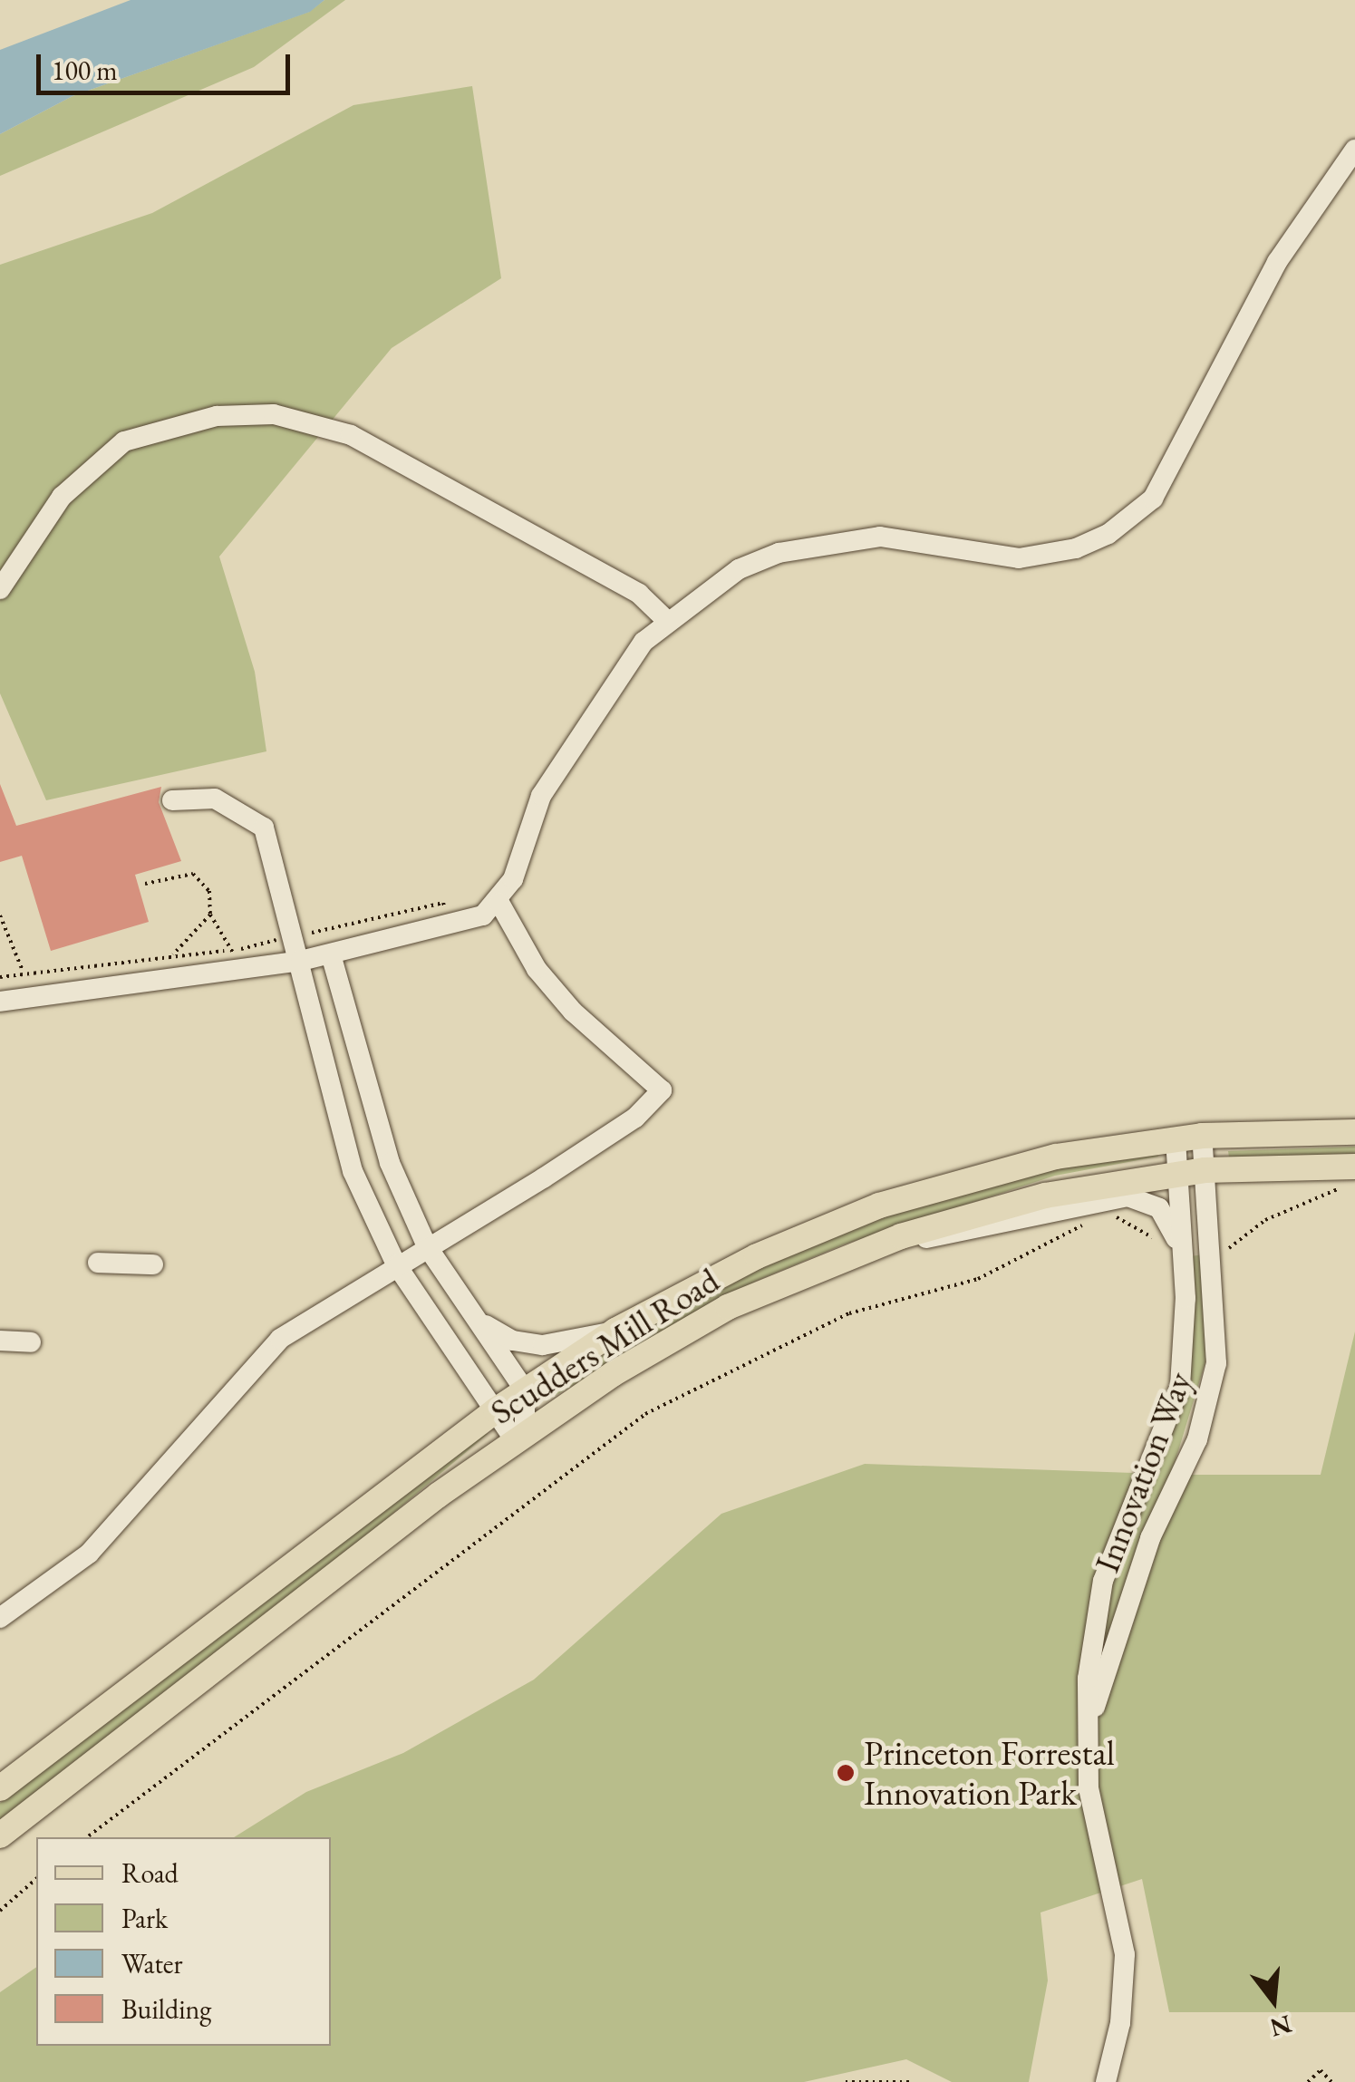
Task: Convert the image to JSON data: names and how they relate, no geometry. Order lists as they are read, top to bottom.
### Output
{
  "streets": {
    "main road": ["Scudders Mill Road"],
    "street": ["Innovation Way"]
  },
  "crossings": [
    ["Scudders Mill Road", "Innovation Way"]
  ],
  "places": ["Princeton Forrestal Innovation Park"],
  "legend": [
    "Road",
    "Park",
    "Water",
    "Building"
  ],
  "scale_bar": "100 m",
  "north": "bottom"
}
